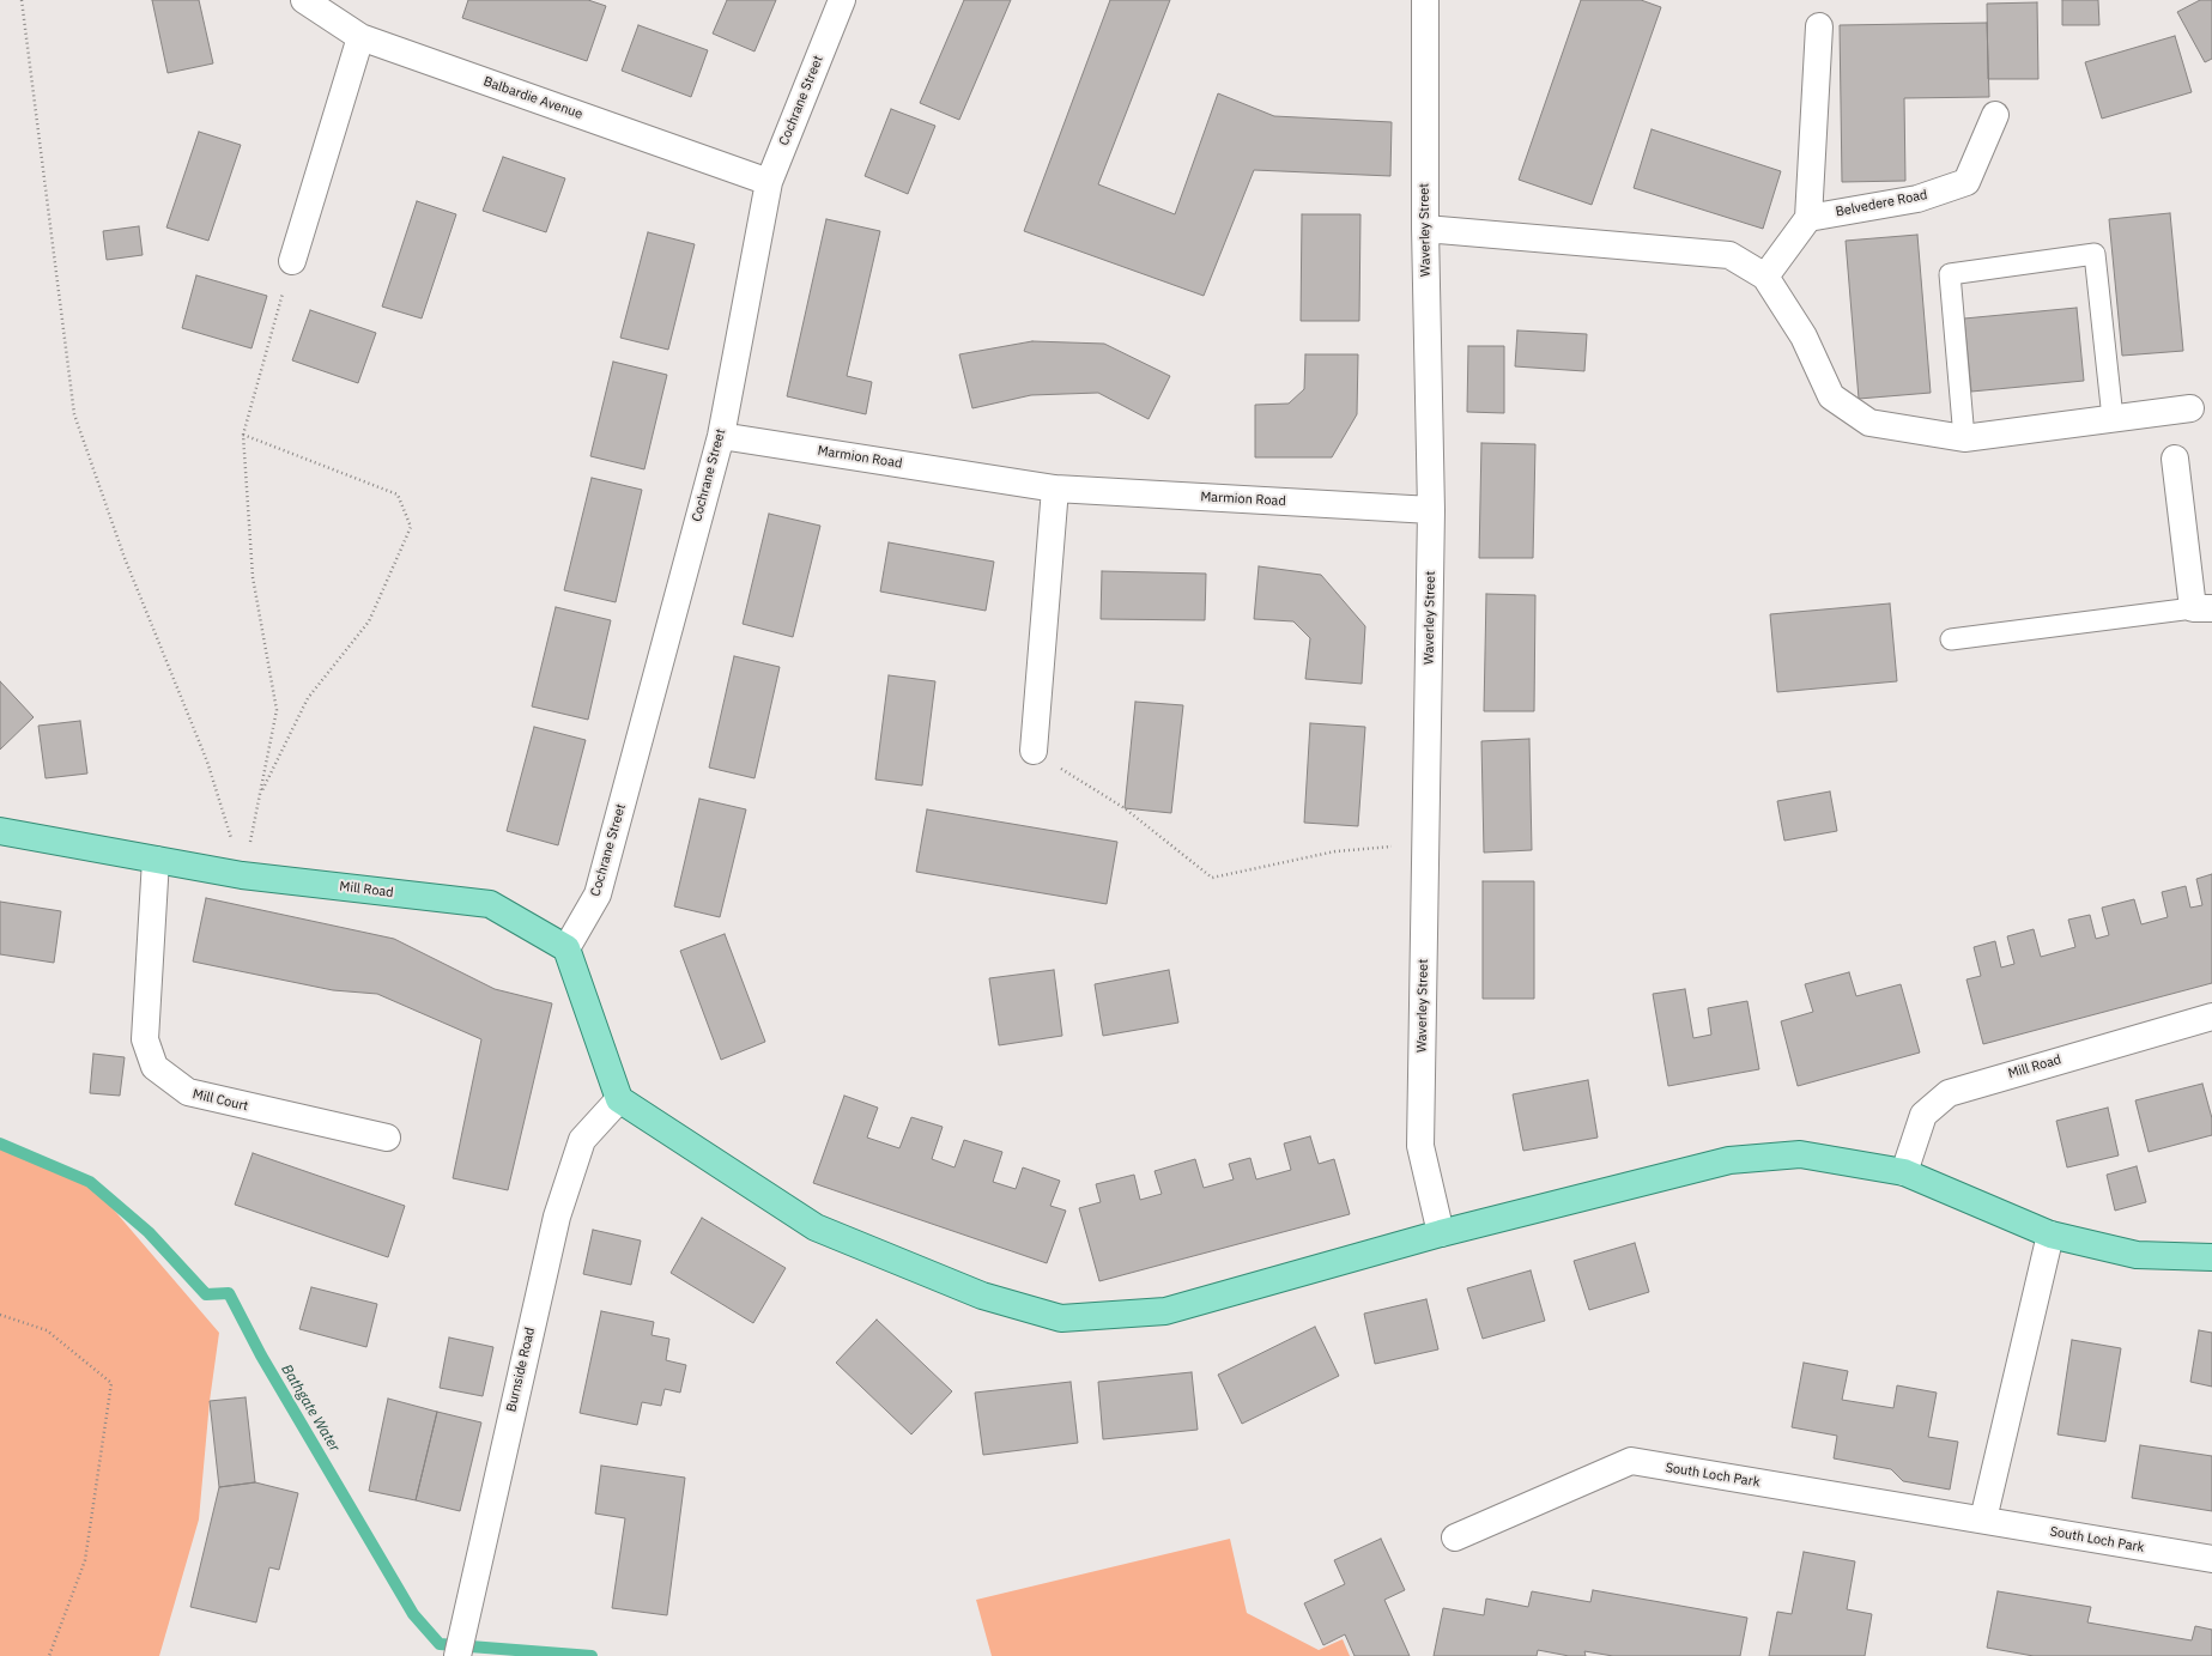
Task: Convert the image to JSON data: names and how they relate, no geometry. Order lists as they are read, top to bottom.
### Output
{
  "streets": {
    "main road": ["Mill Road"],
    "street": [
      "Balbardie Avenue",
      "Cochrane Street",
      "Belvedere Road",
      "Waverley Street",
      "Marmion Road",
      "Mill Court",
      "Burnside Road",
      "South Loch Park"
    ]
  },
  "crossings": [
    ["Balbardie Avenue", "Cochrane Street"],
    ["Cochrane Street", "Marmion Road"],
    ["Cochrane Street", "Mill Road"],
    ["Waverley Street", "Marmion Road"],
    ["Mill Road", "Mill Court"]
  ],
  "water": ["Bathgate Water"]
}
